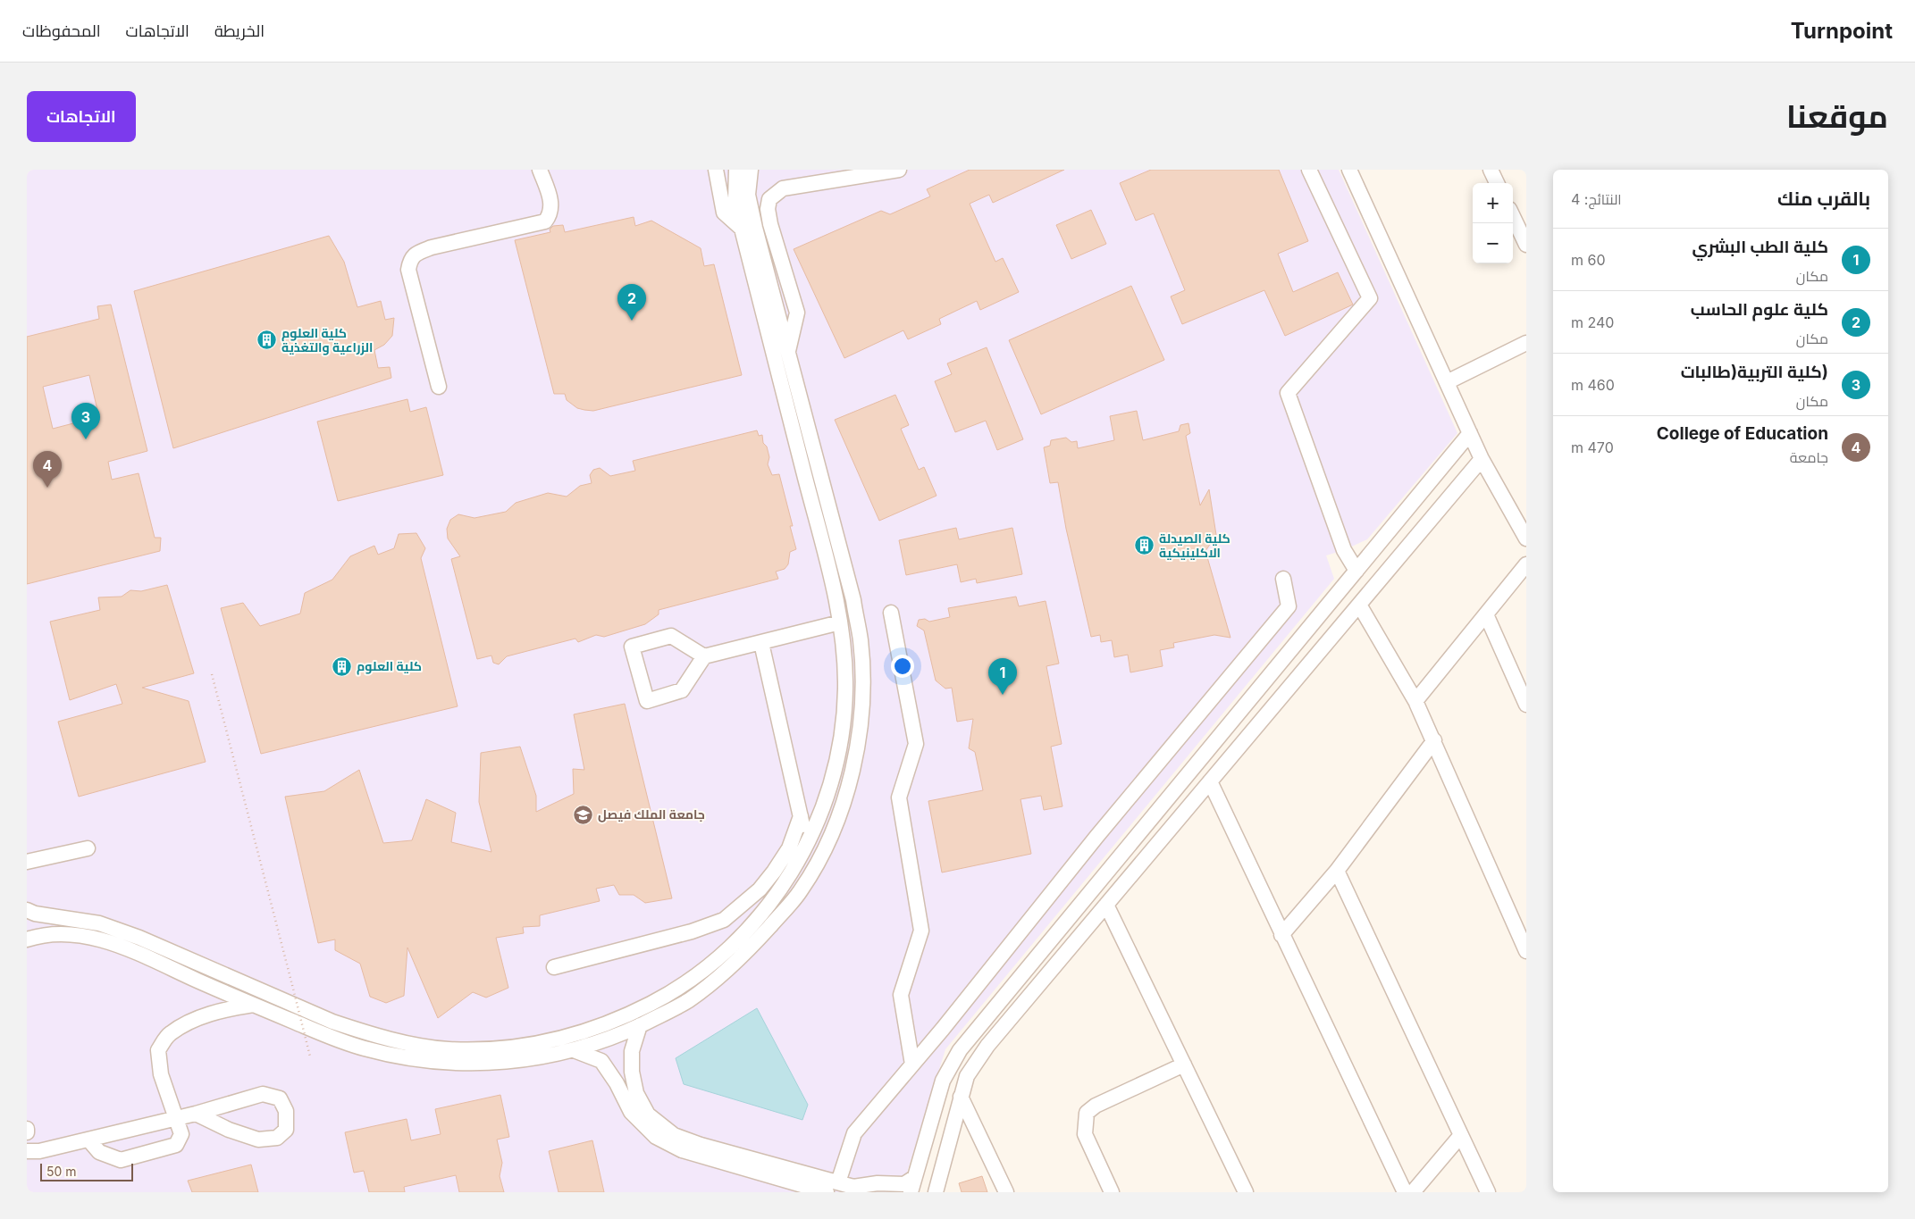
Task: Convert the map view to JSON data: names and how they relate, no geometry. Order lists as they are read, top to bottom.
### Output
{
  "places": {
    "building": ["كلية العلوم الزراعية والتغذية", "كلية الصيدلة الاكلينيكية", "كلية العلوم"],
    "school or university": ["جامعة الملك فيصل"]
  },
  "scale_bar": "50 m",
  "page": {
    "header": "Turnpoint",
    "nav": ["الخريطة", "الاتجاهات", "المحفوظات"],
    "title": "موقعنا",
    "buttons": "الاتجاهات",
    "heading": ["بالقرب منك", "النتائج: 4"],
    "map_buttons": ["+", "−"],
    "list": [
      {
        "mark": "1",
        "name": "كلية الطب البشري",
        "note": "مكان",
        "value": "60 m"
      },
      {
        "mark": "2",
        "name": "كلية علوم الحاسب",
        "note": "مكان",
        "value": "240 m"
      },
      {
        "mark": "3",
        "name": "(كلية التربية(طالبات",
        "note": "مكان",
        "value": "460 m"
      },
      {
        "mark": "4",
        "name": "College of Education",
        "note": "جامعة",
        "value": "470 m"
      }
    ],
    "pins": [
      "2",
      "3",
      "4",
      "1"
    ],
    "scale": "50 m"
  }
}
